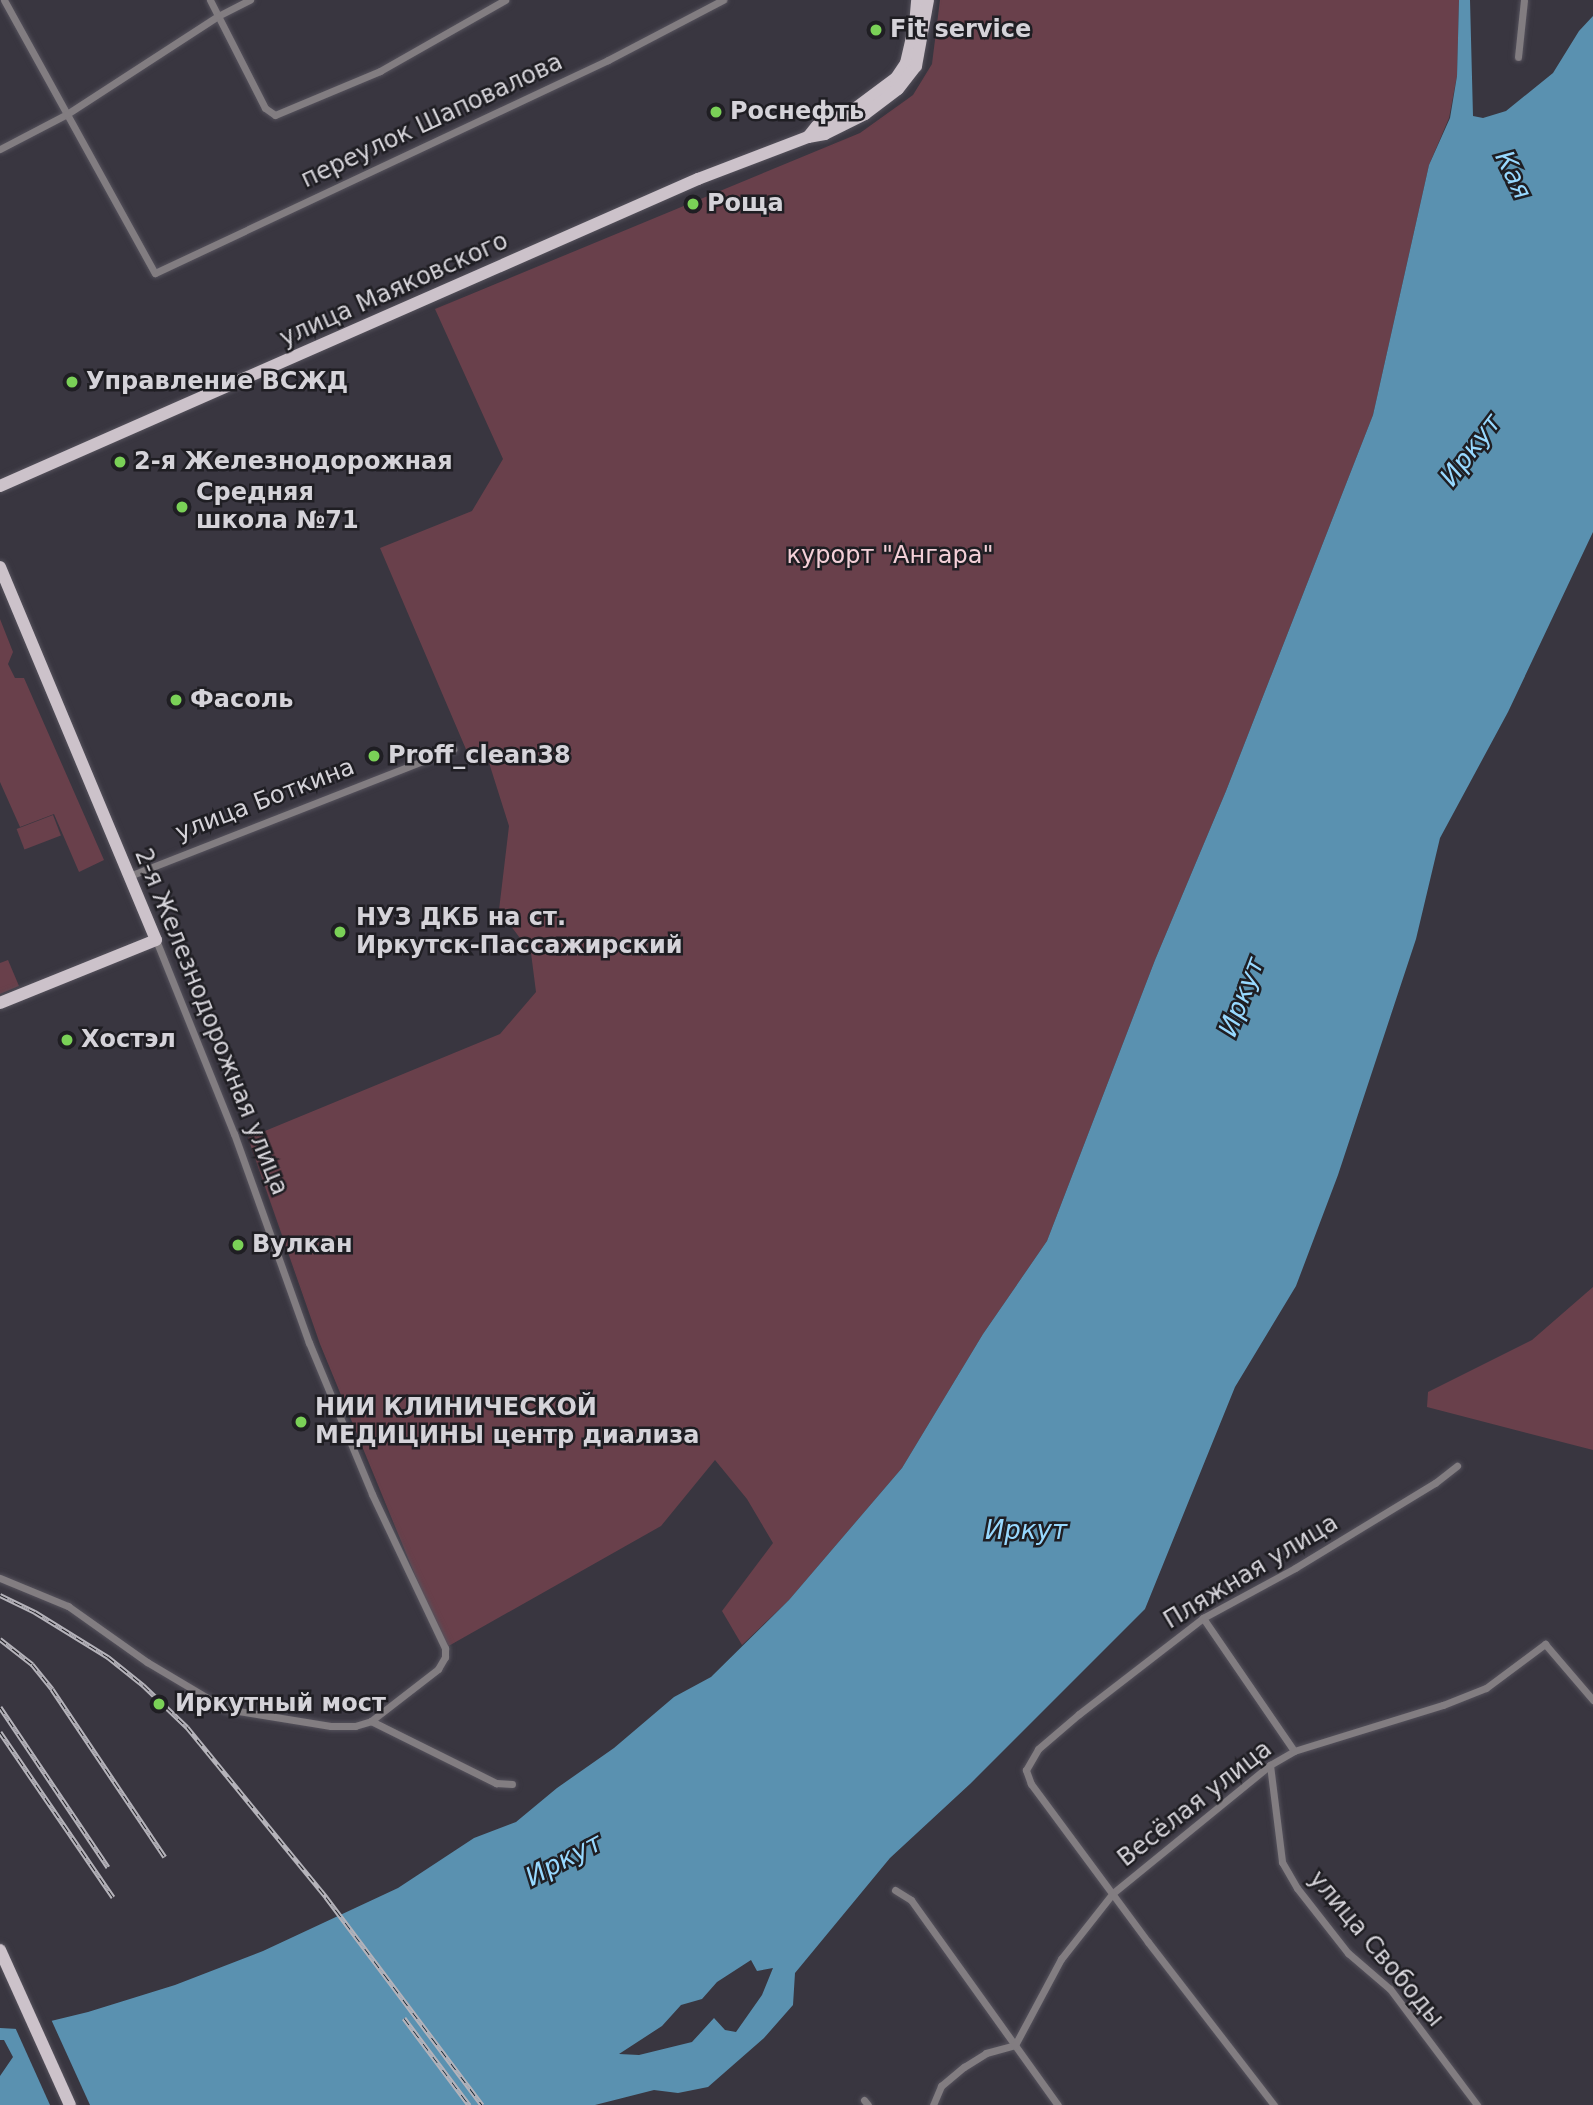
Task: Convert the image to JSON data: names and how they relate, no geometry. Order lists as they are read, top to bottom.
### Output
{
  "streets": {
    "main road": ["улица Маяковского", "2-я Железнодорожная улица"],
    "street": [
      "переулок Шаповалова",
      "улица Боткина",
      "Пляжная улица",
      "Весёлая улица",
      "улица Свободы"
    ]
  },
  "crossings": [
    ["улица Боткина", "2-я Железнодорожная улица"],
    ["Пляжная улица", "Весёлая улица"],
    ["Весёлая улица", "улица Свободы"]
  ],
  "water": ["Кая", "Иркут"],
  "parks": ["курорт \"Ангара\""],
  "places": [
    "Fit service",
    "Роснефть",
    "Роща",
    "Управление ВСЖД",
    "2-я Железнодорожная",
    "Средняя школа №71",
    "Фасоль",
    "Proff_clean38",
    "НУЗ ДКБ на ст. Иркутск-Пассажирский",
    "Хостэл",
    "Вулкан",
    "НИИ КЛИНИЧЕСКОЙ МЕДИЦИНЫ центр диализа",
    "Иркутный мост"
  ]
}
